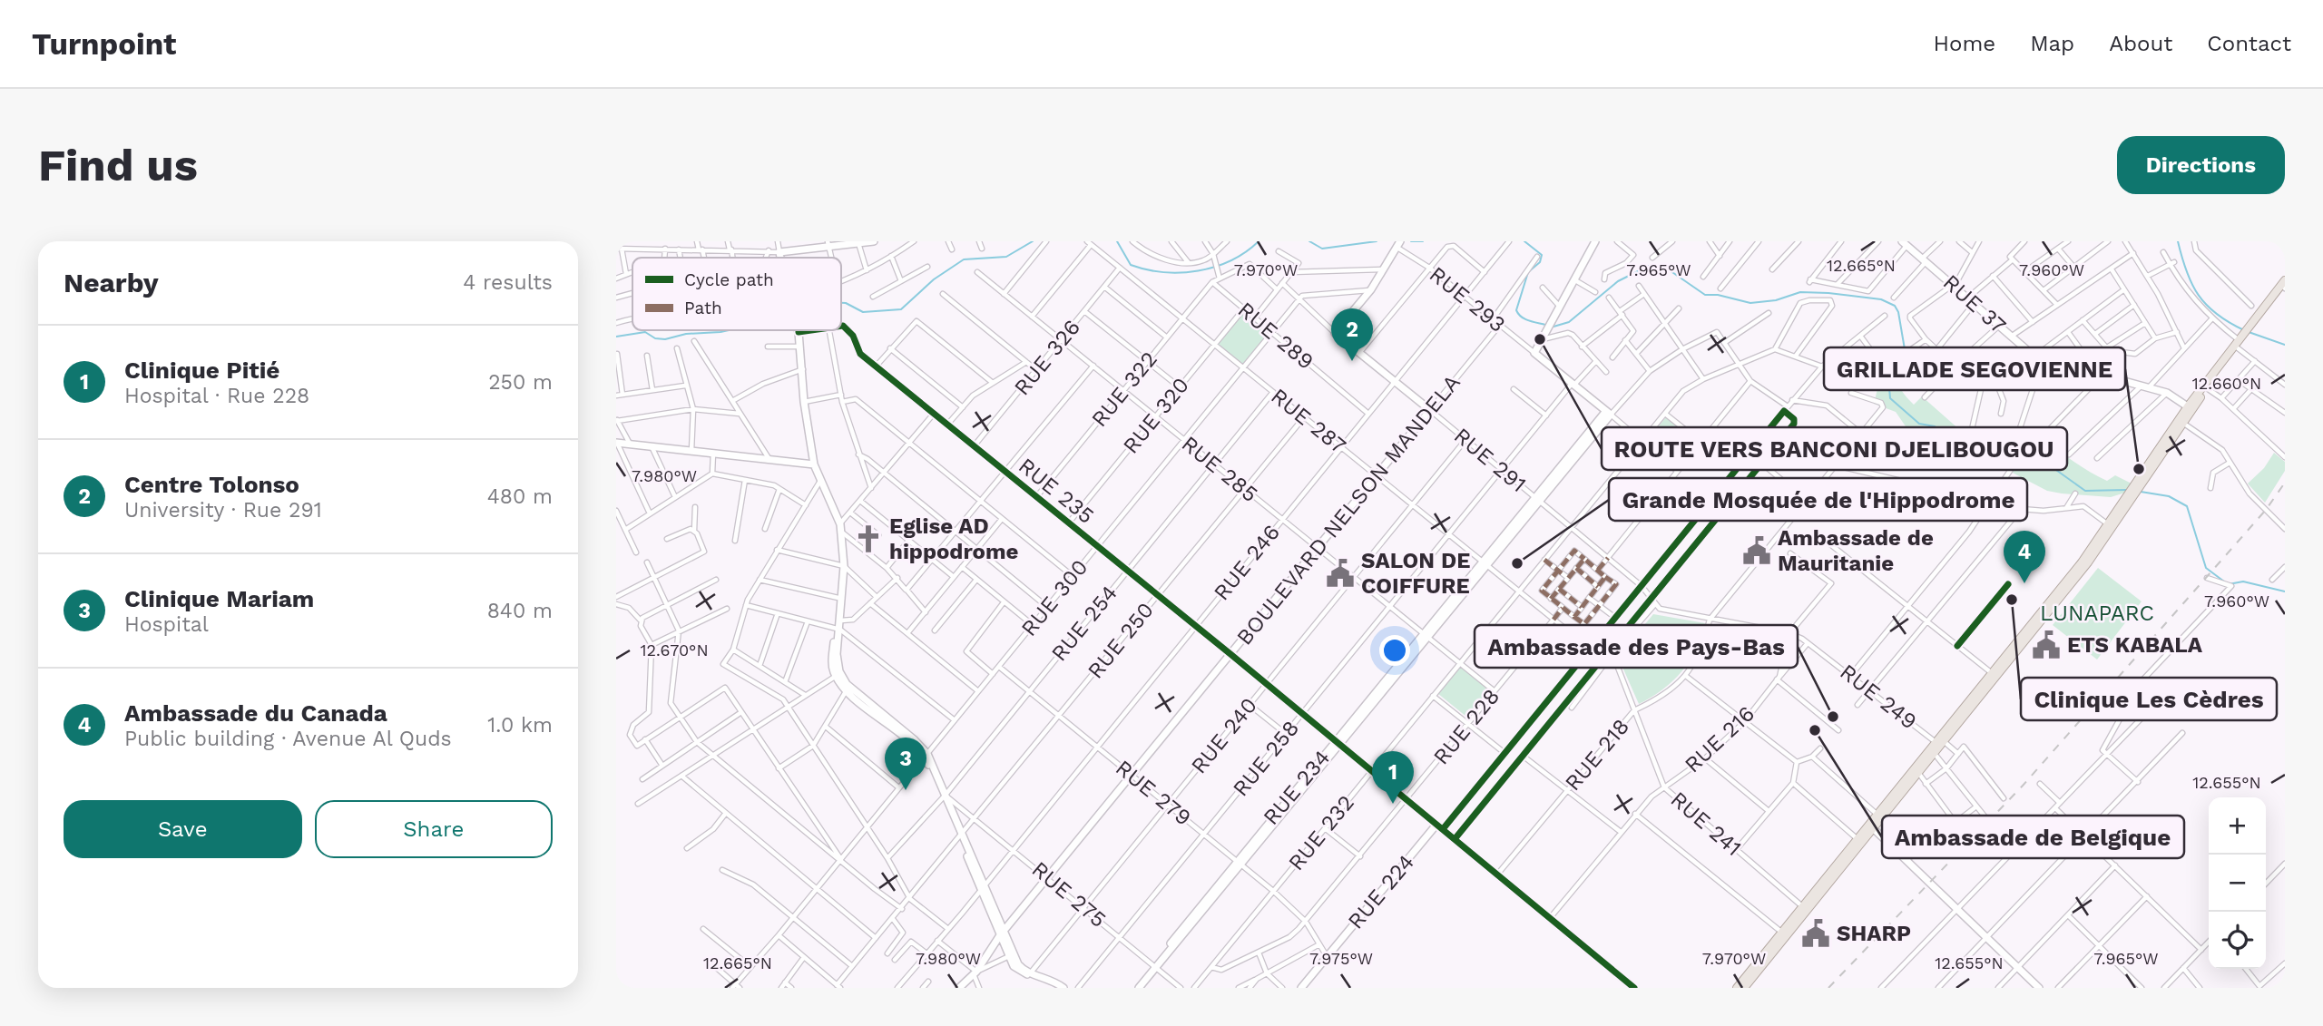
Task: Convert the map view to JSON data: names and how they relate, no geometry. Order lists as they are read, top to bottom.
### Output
{
  "streets": {
    "street": [
      "RUE 293",
      "RUE 37",
      "RUE 289",
      "RUE 326",
      "RUE 322",
      "RUE 320",
      "RUE 287",
      "RUE 291",
      "RUE 285",
      "RUE 235",
      "BOULEVARD NELSON MANDELA",
      "RUE 246",
      "RUE 300",
      "RUE 254",
      "RUE 250",
      "RUE 249",
      "RUE 228",
      "RUE 240",
      "RUE 216",
      "RUE 218",
      "RUE 258",
      "RUE 234",
      "RUE 279",
      "RUE 241",
      "RUE 232",
      "RUE 224",
      "RUE 275"
    ]
  },
  "crossings": [
    ["RUE 293", "BOULEVARD NELSON MANDELA"],
    ["RUE 293", "RUE 246"],
    ["RUE 289", "RUE 322"],
    ["RUE 289", "RUE 320"],
    ["RUE 289", "RUE 246"],
    ["RUE 289", "RUE 300"],
    ["RUE 326", "RUE 287"],
    ["RUE 326", "RUE 285"],
    ["RUE 326", "RUE 235"],
    ["RUE 322", "RUE 287"],
    ["RUE 322", "RUE 285"],
    ["RUE 322", "RUE 235"],
    ["RUE 320", "RUE 287"],
    ["RUE 320", "RUE 285"],
    ["RUE 320", "RUE 235"],
    ["RUE 287", "BOULEVARD NELSON MANDELA"],
    ["RUE 287", "RUE 246"],
    ["RUE 287", "RUE 300"],
    ["RUE 287", "RUE 254"],
    ["RUE 287", "RUE 250"],
    ["RUE 287", "RUE 228"],
    ["RUE 287", "RUE 240"],
    ["RUE 287", "RUE 258"],
    ["RUE 287", "RUE 234"],
    ["RUE 287", "RUE 232"],
    ["RUE 291", "BOULEVARD NELSON MANDELA"],
    ["RUE 291", "RUE 246"],
    ["RUE 291", "RUE 300"],
    ["RUE 291", "RUE 240"],
    ["RUE 291", "RUE 258"],
    ["RUE 291", "RUE 234"],
    ["RUE 291", "RUE 232"],
    ["RUE 285", "BOULEVARD NELSON MANDELA"],
    ["RUE 285", "RUE 246"],
    ["RUE 285", "RUE 300"],
    ["RUE 285", "RUE 254"],
    ["RUE 285", "RUE 250"],
    ["RUE 285", "RUE 228"],
    ["RUE 285", "RUE 240"],
    ["RUE 285", "RUE 258"],
    ["RUE 285", "RUE 234"],
    ["RUE 285", "RUE 232"],
    ["RUE 235", "BOULEVARD NELSON MANDELA"],
    ["RUE 235", "RUE 246"],
    ["RUE 235", "RUE 300"],
    ["RUE 235", "RUE 254"],
    ["RUE 235", "RUE 250"],
    ["BOULEVARD NELSON MANDELA", "RUE 279"],
    ["BOULEVARD NELSON MANDELA", "RUE 275"],
    ["RUE 246", "RUE 279"],
    ["RUE 246", "RUE 275"],
    ["RUE 300", "RUE 279"],
    ["RUE 254", "RUE 279"],
    ["RUE 254", "RUE 275"],
    ["RUE 250", "RUE 279"],
    ["RUE 250", "RUE 275"],
    ["RUE 249", "RUE 216"],
    ["RUE 249", "RUE 218"],
    ["RUE 228", "RUE 279"],
    ["RUE 228", "RUE 232"],
    ["RUE 240", "RUE 279"],
    ["RUE 240", "RUE 275"],
    ["RUE 216", "RUE 241"],
    ["RUE 218", "RUE 241"],
    ["RUE 258", "RUE 279"],
    ["RUE 258", "RUE 275"],
    ["RUE 234", "RUE 279"],
    ["RUE 234", "RUE 275"],
    ["RUE 279", "RUE 232"],
    ["RUE 279", "RUE 224"]
  ],
  "parks": ["LUNAPARC"],
  "places": {
    "other": [
      "ROUTE VERS BANCONI DJELIBOUGOU",
      "GRILLADE SEGOVIENNE",
      "Grande Mosquée de l'Hippodrome",
      "Clinique Les Cèdres",
      "Ambassade des Pays-Bas",
      "Ambassade de Belgique"
    ],
    "church": ["Eglise AD hippodrome"],
    "public building": [
      "Ambassade de Mauritanie",
      "SALON DE COIFFURE",
      "ETS KABALA",
      "SHARP"
    ]
  },
  "legend": ["Cycle path", "Path"],
  "page": {
    "header": "Turnpoint",
    "nav": [
      "Home",
      "Map",
      "About",
      "Contact"
    ],
    "buttons": [
      "Directions",
      ["Save", "Share"]
    ],
    "title": "Find us",
    "heading": ["Nearby", "4 results"],
    "pins": [
      "2",
      "4",
      "3",
      "1"
    ],
    "list": [
      {
        "mark": "1",
        "name": "Clinique Pitié",
        "note": "Hospital · Rue 228",
        "value": "250 m"
      },
      {
        "mark": "2",
        "name": "Centre Tolonso",
        "note": "University · Rue 291",
        "value": "480 m"
      },
      {
        "mark": "3",
        "name": "Clinique Mariam",
        "note": "Hospital",
        "value": "840 m"
      },
      {
        "mark": "4",
        "name": "Ambassade du Canada",
        "note": "Public building · Avenue Al Quds",
        "value": "1.0 km"
      }
    ],
    "map_buttons": ["+", "−"]
  },
  "coordinates": [
    "12.665°N",
    "7.970°W",
    "7.965°W",
    "7.960°W",
    "12.660°N",
    "7.980°W",
    "12.670°N",
    "12.655°N",
    "7.975°W"
  ]
}
